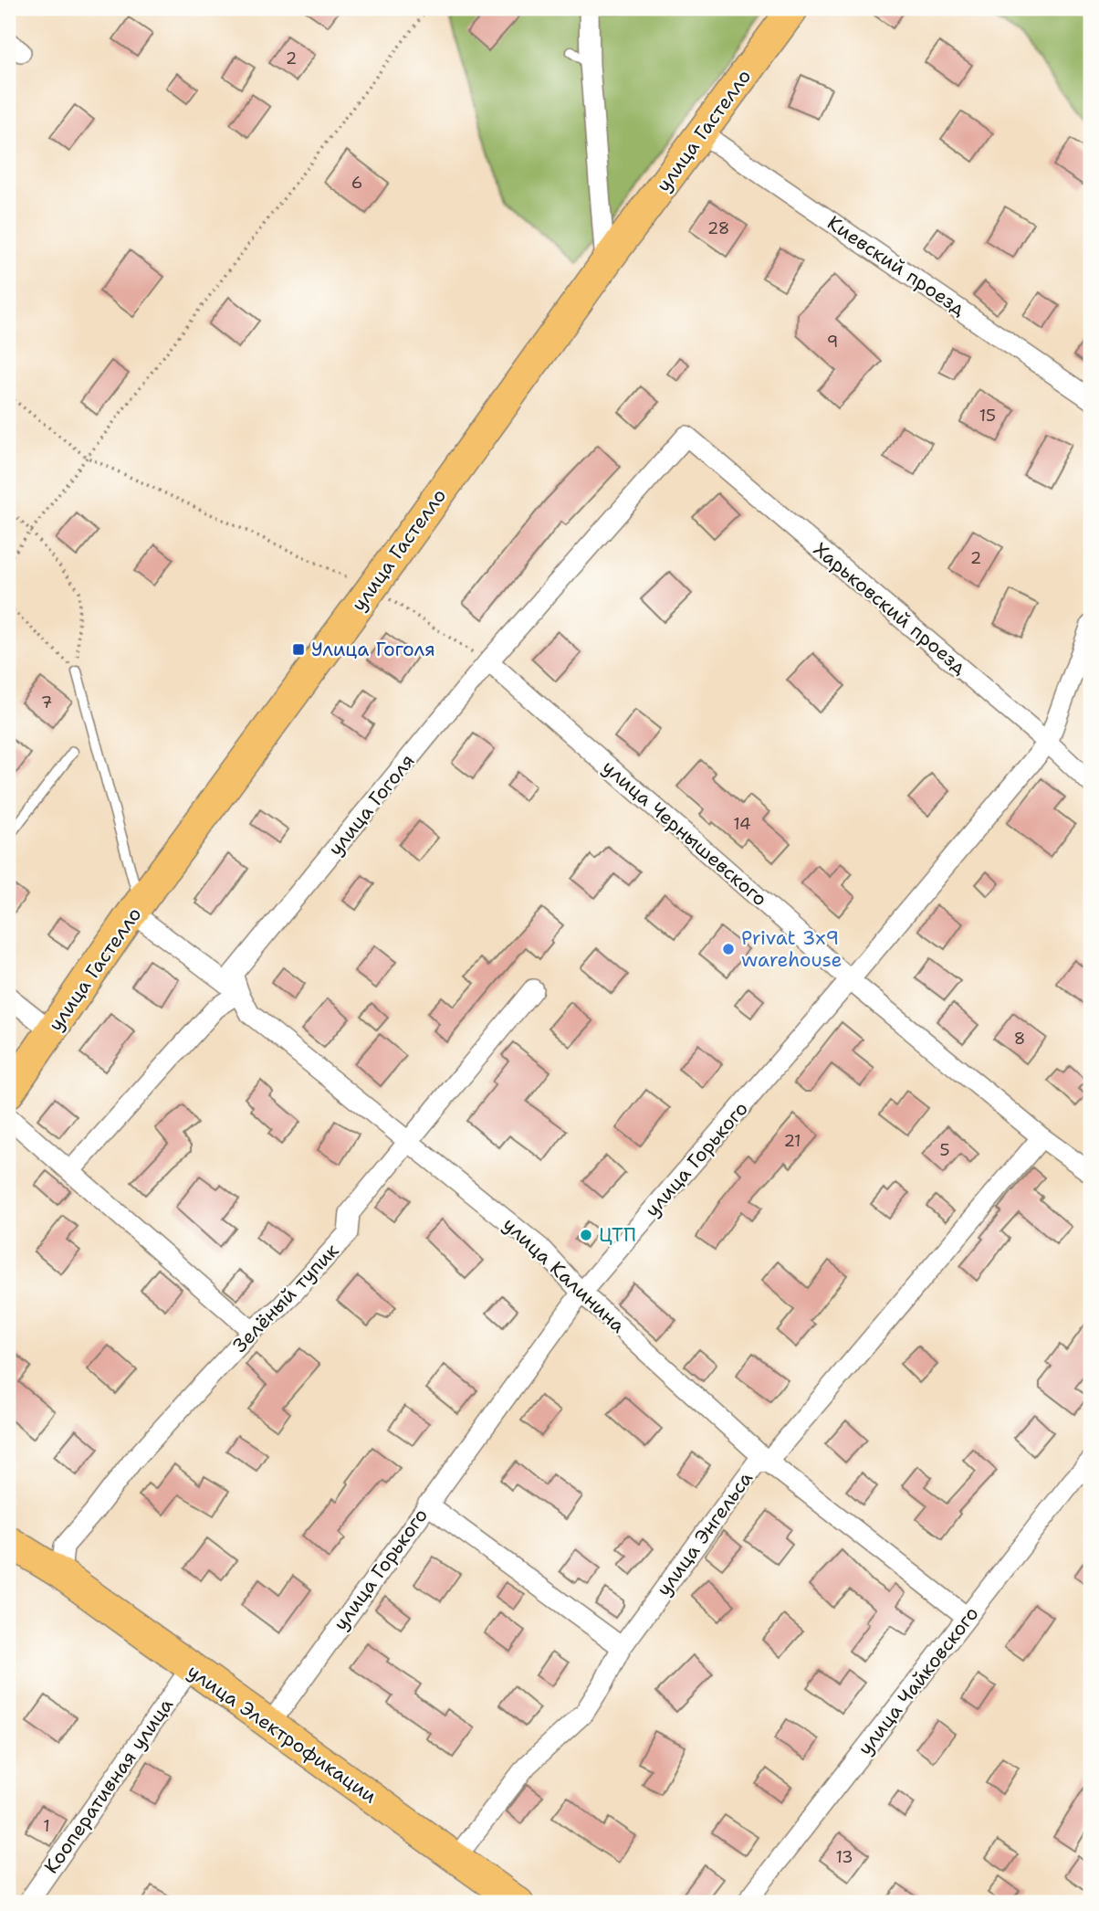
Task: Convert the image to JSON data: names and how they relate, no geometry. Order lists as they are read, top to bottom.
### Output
{
  "streets": {
    "main road": ["улица Гастелло", "улица Электрофикации"],
    "street": [
      "Киевский проезд",
      "Харьковский проезд",
      "улица Гоголя",
      "улица Чернышевского",
      "улица Горького",
      "улица Калинина",
      "Зелёный тупик",
      "улица Энгельса",
      "улица Чайковского",
      "Кооперативная улица"
    ]
  },
  "crossings": [
    ["улица Гастелло", "Киевский проезд"],
    ["улица Гастелло", "улица Калинина"],
    ["Харьковский проезд", "улица Гоголя"],
    ["Харьковский проезд", "улица Горького"],
    ["улица Гоголя", "улица Чернышевского"],
    ["улица Гоголя", "улица Калинина"],
    ["улица Чернышевского", "улица Горького"],
    ["улица Чернышевского", "улица Энгельса"],
    ["улица Горького", "улица Калинина"],
    ["улица Горького", "улица Электрофикации"],
    ["улица Калинина", "Зелёный тупик"],
    ["улица Калинина", "улица Энгельса"],
    ["улица Калинина", "улица Чайковского"],
    ["Зелёный тупик", "улица Электрофикации"],
    ["улица Энгельса", "улица Электрофикации"],
    ["улица Электрофикации", "Кооперативная улица"]
  ],
  "places": {
    "transit": ["Улица Гоголя"],
    "other": ["Privat 3x9 warehouse", "ЦТП"]
  },
  "house_numbers": [
    "2",
    "6",
    "28",
    "9",
    "15",
    "2",
    "7",
    "14",
    "8",
    "21",
    "5",
    "1",
    "13"
  ]
}
